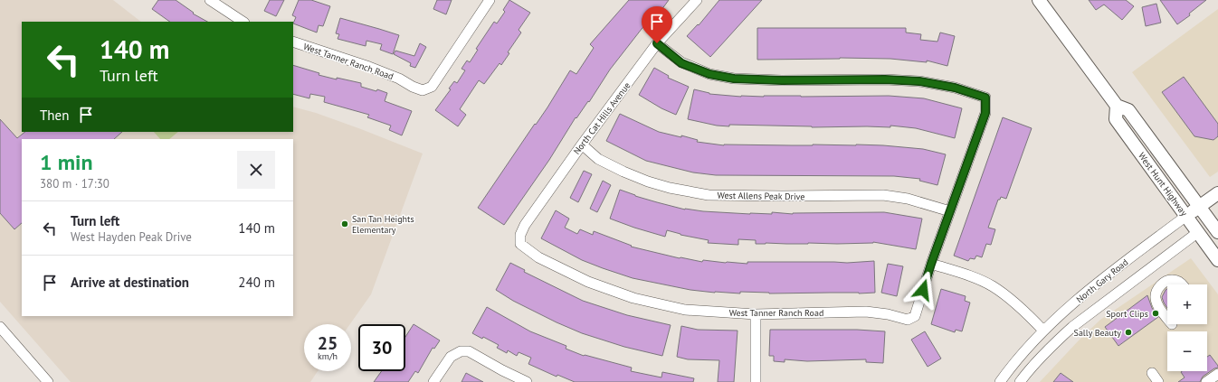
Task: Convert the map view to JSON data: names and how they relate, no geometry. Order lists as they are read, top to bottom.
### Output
{
  "streets": {
    "main road": ["West Hunt Highway", "North Gary Road"],
    "street": ["West Tanner Ranch Road", "North Cat Hills Avenue", "West Allens Peak Drive"]
  },
  "crossings": [
    ["West Tanner Ranch Road", "North Cat Hills Avenue"],
    ["North Cat Hills Avenue", "West Allens Peak Drive"],
    ["West Hunt Highway", "North Gary Road"]
  ],
  "places": ["San Tan Heights Elementary", "Sport Clips", "Sally Beauty"],
  "page": {
    "turn": ["140 m", "Turn left"],
    "then": "Then",
    "heading": ["1 min", "380 m · 17:30"],
    "list": [
      {
        "name": "Turn left",
        "note": "West Hayden Peak Drive",
        "value": "140 m"
      },
      {
        "name": "Arrive at destination",
        "value": "240 m"
      }
    ],
    "map_buttons": ["+", "−"],
    "speed": "25 km/h",
    "limit": "30"
  }
}
